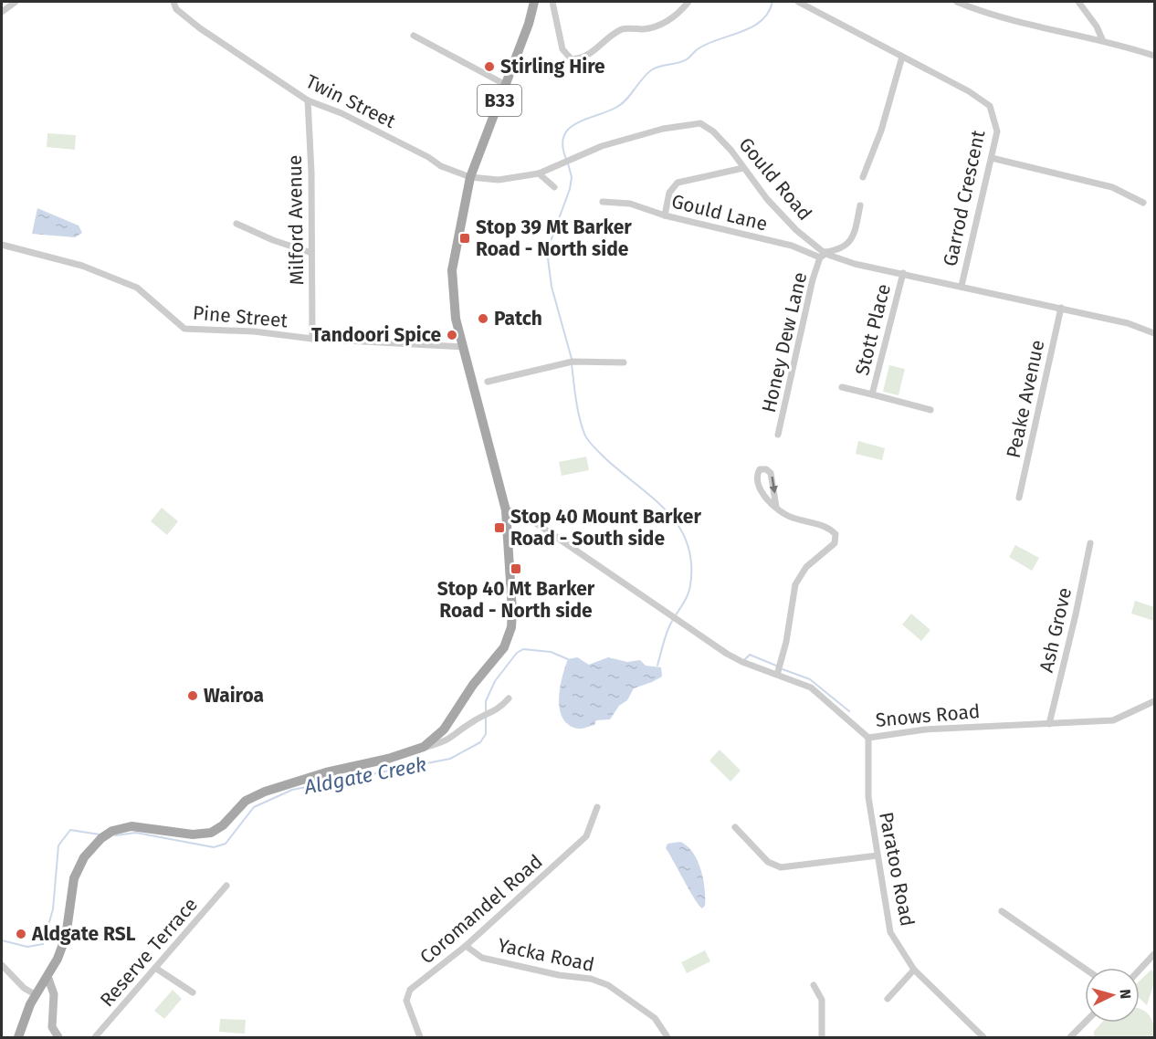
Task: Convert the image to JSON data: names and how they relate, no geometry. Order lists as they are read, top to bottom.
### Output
{
  "streets": {
    "main road": ["B33"],
    "street": [
      "Twin Street",
      "Gould Road",
      "Garrod Crescent",
      "Gould Lane",
      "Milford Avenue",
      "Pine Street",
      "Stott Place",
      "Honey Dew Lane",
      "Peake Avenue",
      "Ash Grove",
      "Snows Road",
      "Paratoo Road",
      "Coromandel Road",
      "Reserve Terrace",
      "Yacka Road"
    ]
  },
  "crossings": [
    ["B33", "Twin Street"],
    ["B33", "Gould Road"],
    ["B33", "Pine Street"],
    ["B33", "Snows Road"],
    ["Twin Street", "Gould Road"],
    ["Twin Street", "Milford Avenue"],
    ["Gould Road", "Garrod Crescent"],
    ["Gould Road", "Gould Lane"],
    ["Gould Road", "Stott Place"],
    ["Gould Road", "Honey Dew Lane"],
    ["Gould Road", "Peake Avenue"],
    ["Gould Lane", "Honey Dew Lane"],
    ["Milford Avenue", "Pine Street"],
    ["Ash Grove", "Snows Road"],
    ["Snows Road", "Paratoo Road"],
    ["Coromandel Road", "Yacka Road"]
  ],
  "water": ["Aldgate Creek"],
  "places": {
    "other": [
      "Stirling Hire",
      "Patch",
      "Tandoori Spice",
      "Wairoa",
      "Aldgate RSL"
    ],
    "transit": ["Stop 39 Mt Barker Road - North side", "Stop 40 Mount Barker Road - South side", "Stop 40 Mt Barker Road - North side"]
  },
  "north": "right"
}
